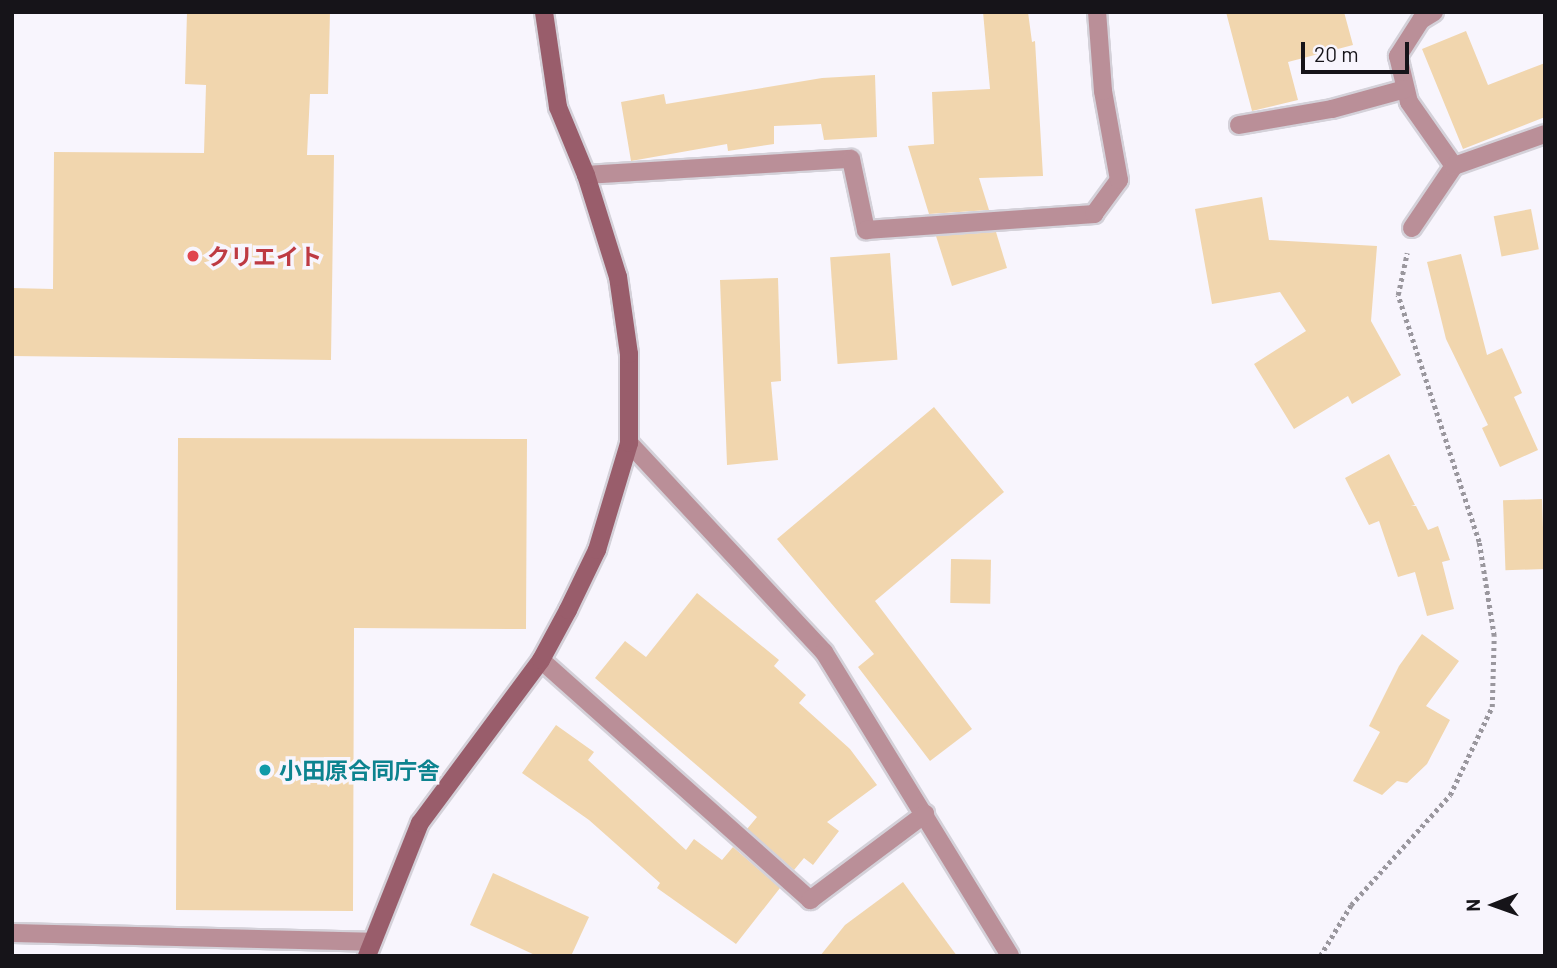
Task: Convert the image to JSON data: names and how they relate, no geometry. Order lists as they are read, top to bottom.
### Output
{
  "places": ["クリエイト", "小田原合同庁舎"],
  "scale_bar": "20 m",
  "north": "left"
}
